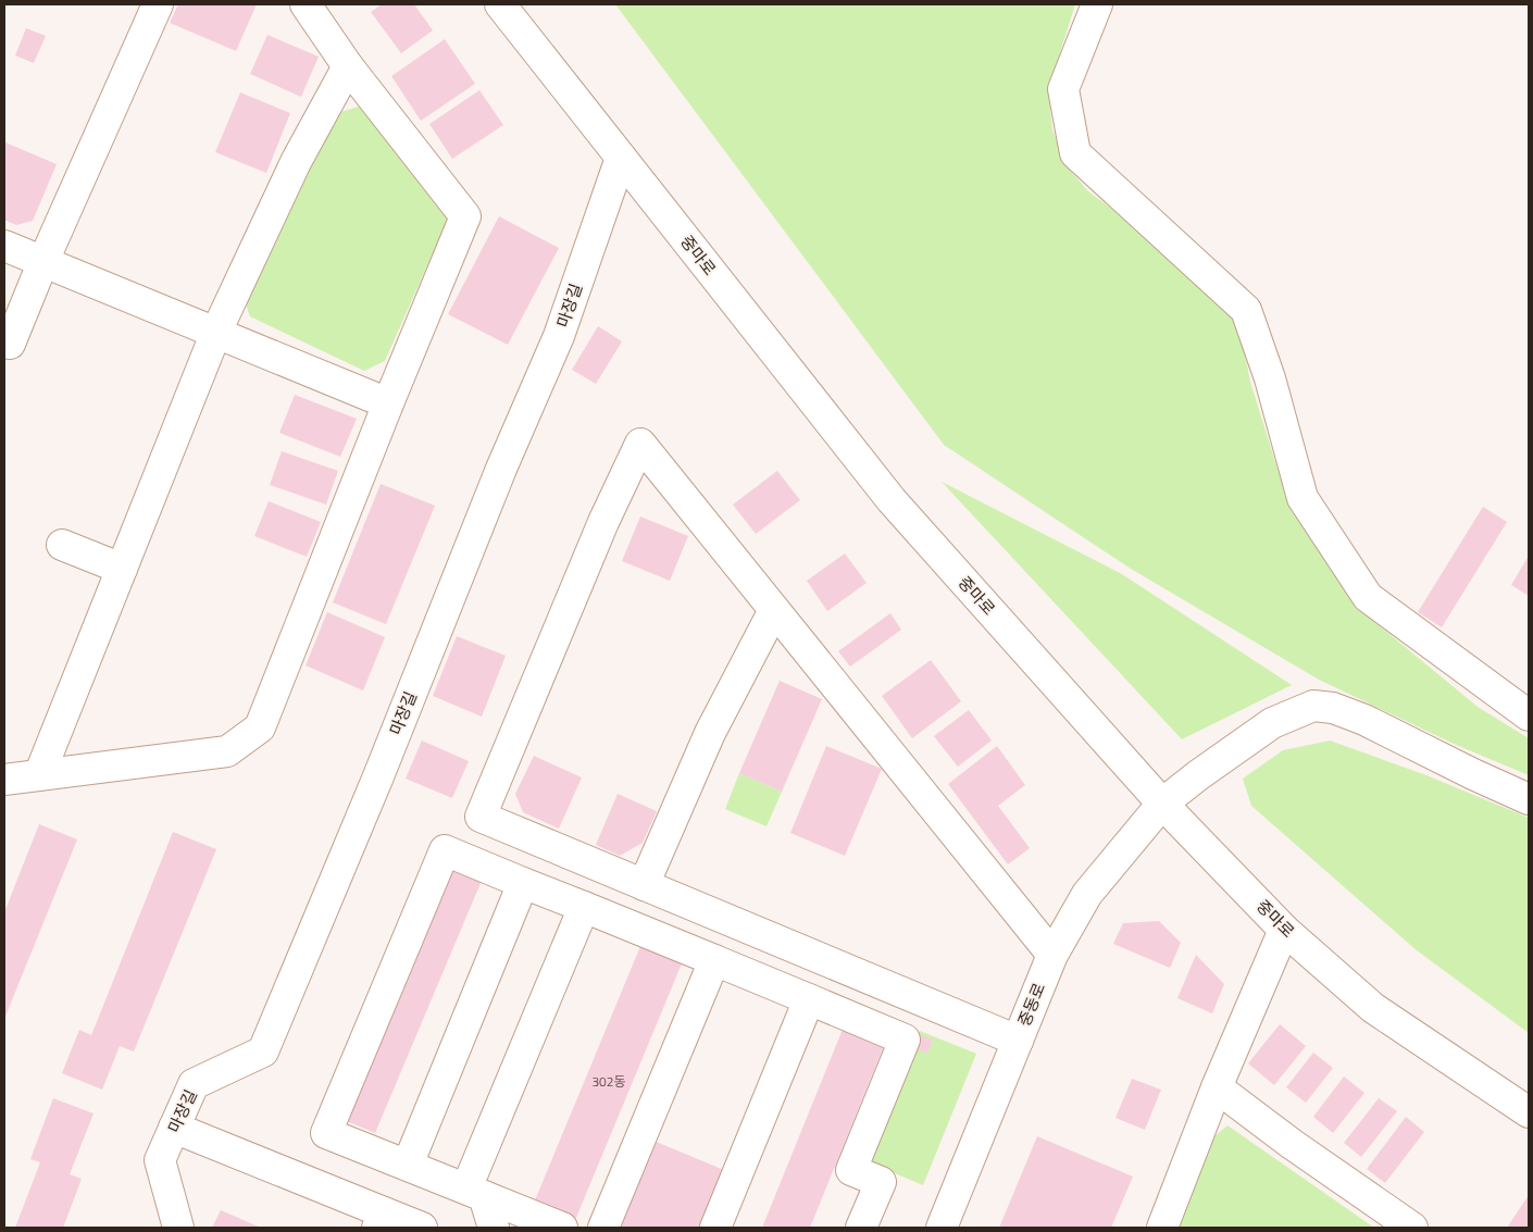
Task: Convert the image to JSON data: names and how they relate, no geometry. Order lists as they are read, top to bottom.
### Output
{
  "streets": {
    "street": ["중마로", "마장길", "중동로"]
  },
  "crossings": [
    ["중마로", "마장길"],
    ["중마로", "중동로"]
  ],
  "house_numbers": ["302동"]
}
